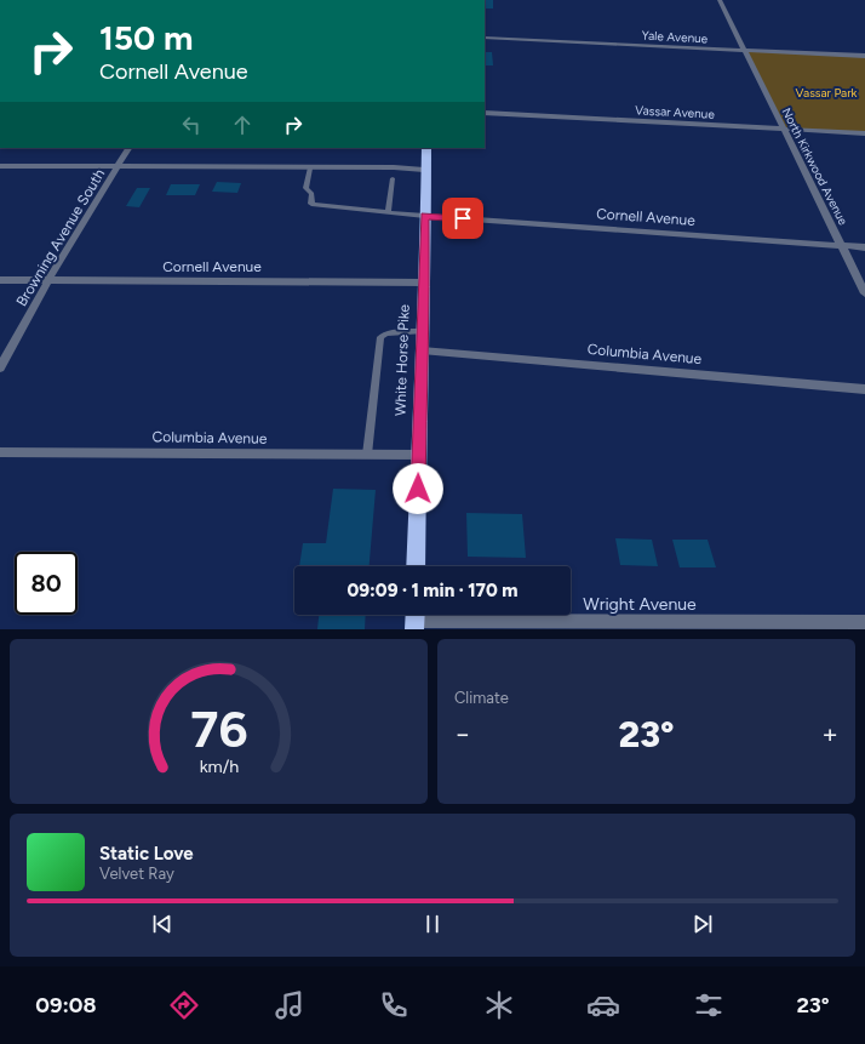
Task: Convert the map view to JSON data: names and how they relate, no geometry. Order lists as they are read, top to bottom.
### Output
{
  "streets": {
    "highway": ["White Horse Pike"],
    "street": [
      "Yale Avenue",
      "Vassar Avenue",
      "North Kirkwood Avenue",
      "Cornell Avenue",
      "Browning Avenue South",
      "Columbia Avenue",
      "Wright Avenue"
    ]
  },
  "crossings": [
    ["Yale Avenue", "North Kirkwood Avenue"],
    ["Vassar Avenue", "North Kirkwood Avenue"],
    ["North Kirkwood Avenue", "Cornell Avenue"],
    ["Cornell Avenue", "Browning Avenue South"],
    ["Cornell Avenue", "White Horse Pike"],
    ["Columbia Avenue", "White Horse Pike"]
  ],
  "parks": ["Vassar Park"],
  "page": {
    "turn": ["150 m", "Cornell Avenue"],
    "limit": "80",
    "trip": "09:09 · 1 min · 170 m",
    "tile": "Climate",
    "heat": ["−", "23°", "+"],
    "song": ["Static Love", "Velvet Ray"],
    "tabs": ["09:08", "23°"],
    "gauge": ["76", "km/h"]
  }
}
